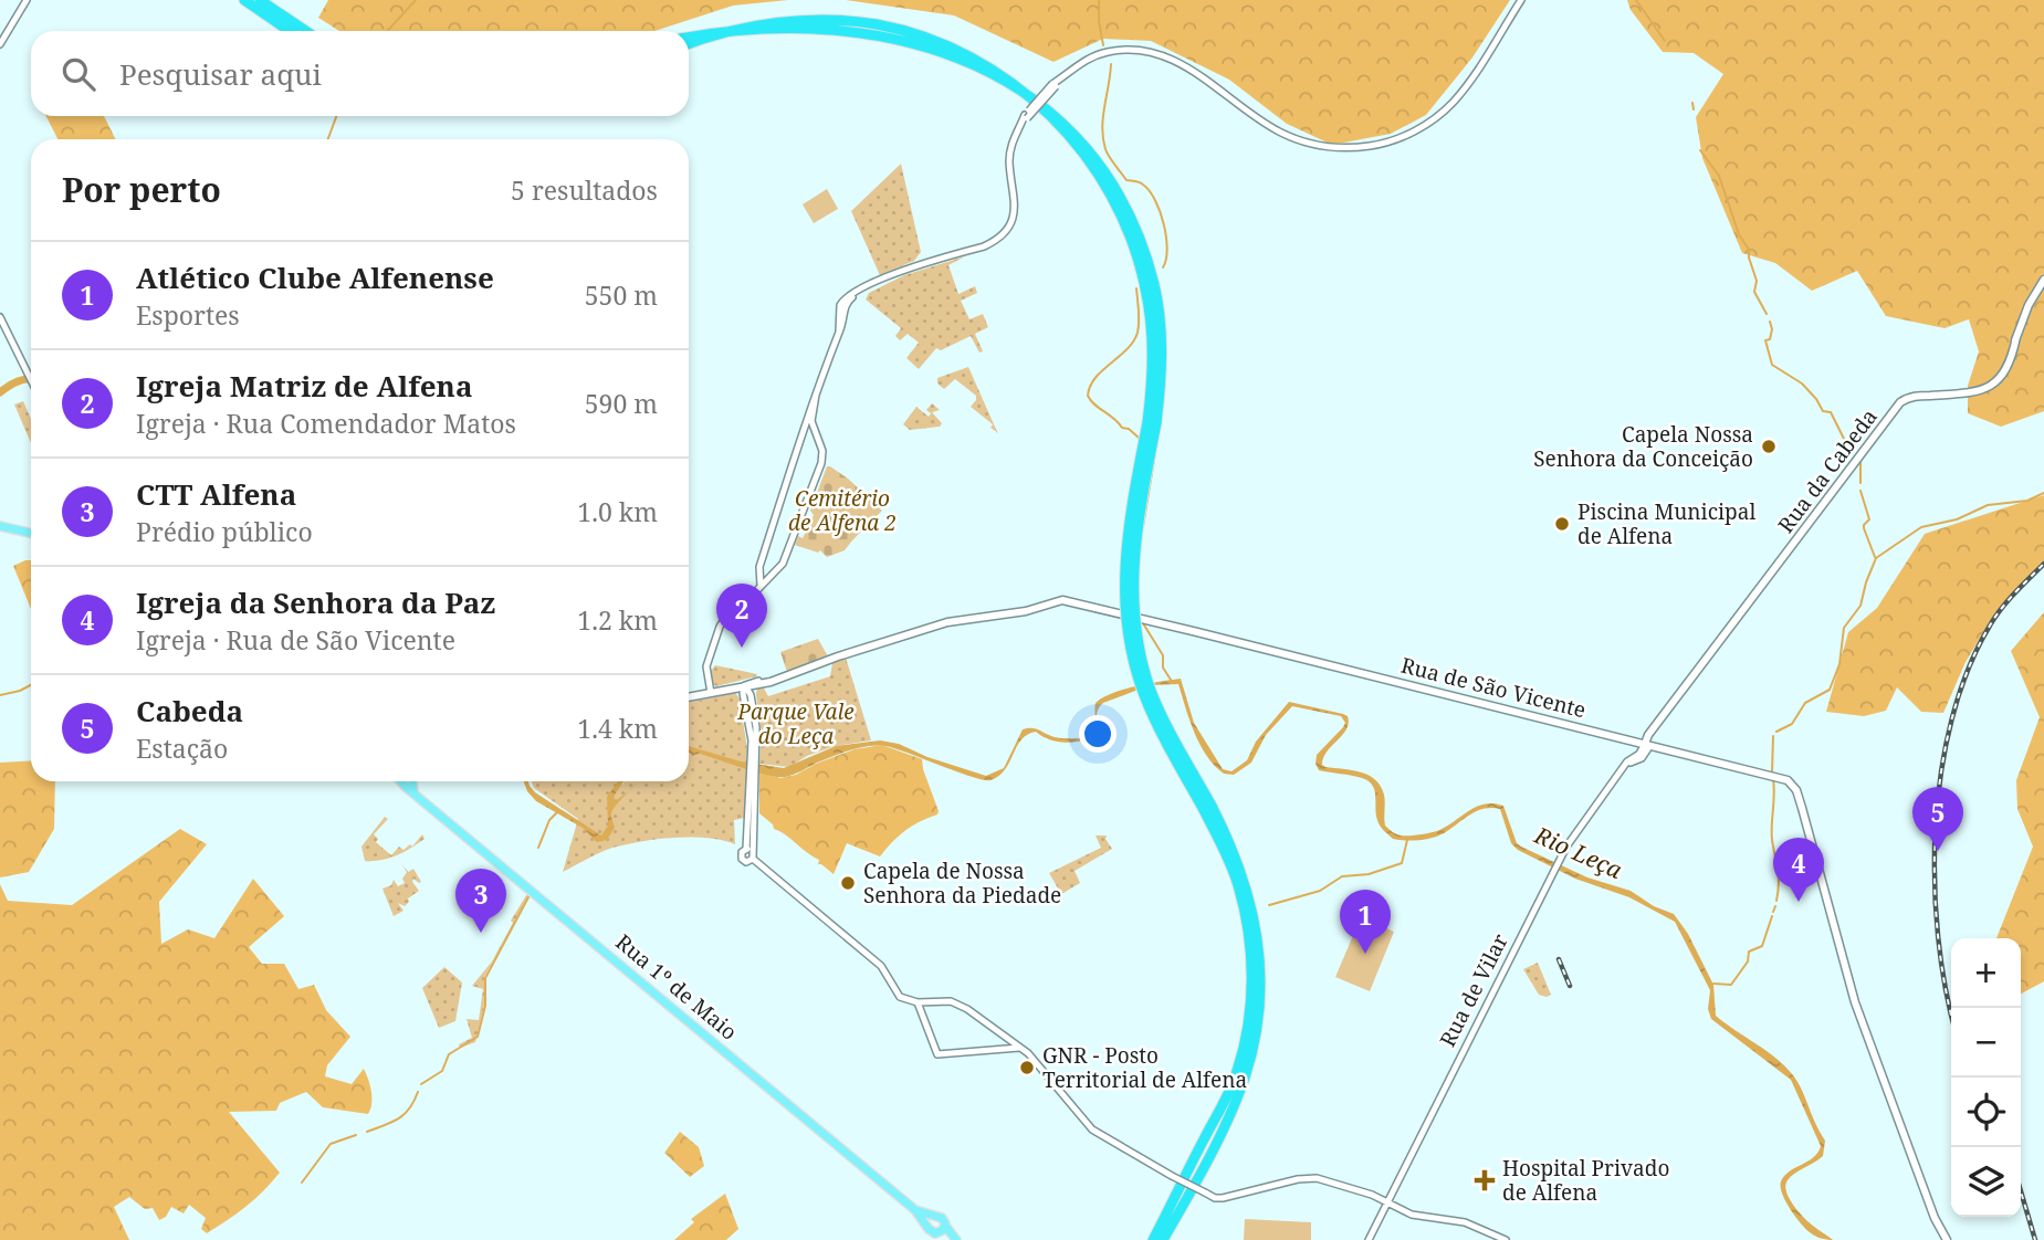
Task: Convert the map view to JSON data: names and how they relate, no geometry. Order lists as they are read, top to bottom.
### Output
{
  "streets": {
    "main road": ["Rua da Cabeda", "Rua de São Vicente", "Rua 1º de Maio"],
    "street": ["Rua de Vilar"]
  },
  "crossings": [
    ["Rua da Cabeda", "Rua de São Vicente"],
    ["Rua da Cabeda", "Rua de Vilar"],
    ["Rua de São Vicente", "Rua de Vilar"]
  ],
  "water": ["Rio Leça"],
  "parks": ["Cemitério de Alfena 2", "Parque Vale do Leça"],
  "places": {
    "other": [
      "Capela Nossa Senhora da Conceição",
      "Piscina Municipal de Alfena",
      "Capela de Nossa Senhora da Piedade",
      "GNR - Posto Territorial de Alfena"
    ],
    "health": ["Hospital Privado de Alfena"]
  },
  "page": {
    "search": "Pesquisar aqui",
    "heading": ["Por perto", "5 resultados"],
    "list": [
      {
        "mark": "1",
        "name": "Atlético Clube Alfenense",
        "note": "Esportes",
        "value": "550 m"
      },
      {
        "mark": "2",
        "name": "Igreja Matriz de Alfena",
        "note": "Igreja · Rua Comendador Matos",
        "value": "590 m"
      },
      {
        "mark": "3",
        "name": "CTT Alfena",
        "note": "Prédio público",
        "value": "1.0 km"
      },
      {
        "mark": "4",
        "name": "Igreja da Senhora da Paz",
        "note": "Igreja · Rua de São Vicente",
        "value": "1.2 km"
      },
      {
        "mark": "5",
        "name": "Cabeda",
        "note": "Estação",
        "value": "1.4 km"
      }
    ],
    "pins": [
      "2",
      "5",
      "4",
      "3",
      "1"
    ],
    "map_buttons": ["+", "−"]
  }
}
